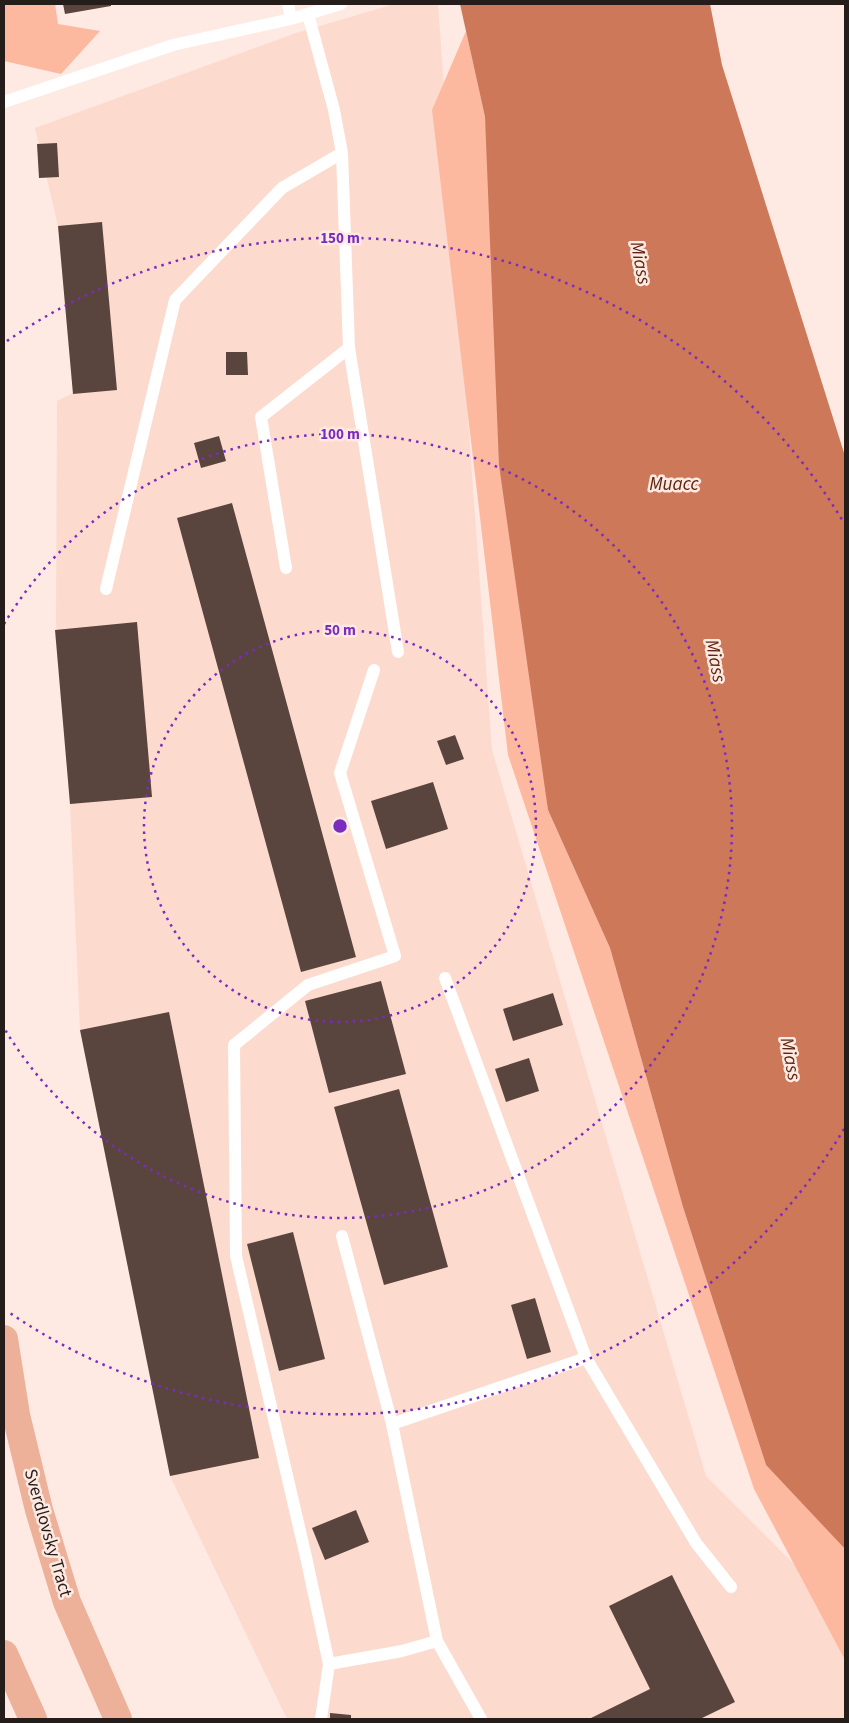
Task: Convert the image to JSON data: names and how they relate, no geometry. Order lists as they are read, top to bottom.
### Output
{
  "streets": {
    "main road": ["Sverdlovsky Tract"]
  },
  "water": ["Miass", "Миасс"],
  "rings": ["150 m", "100 m", "50 m"]
}
